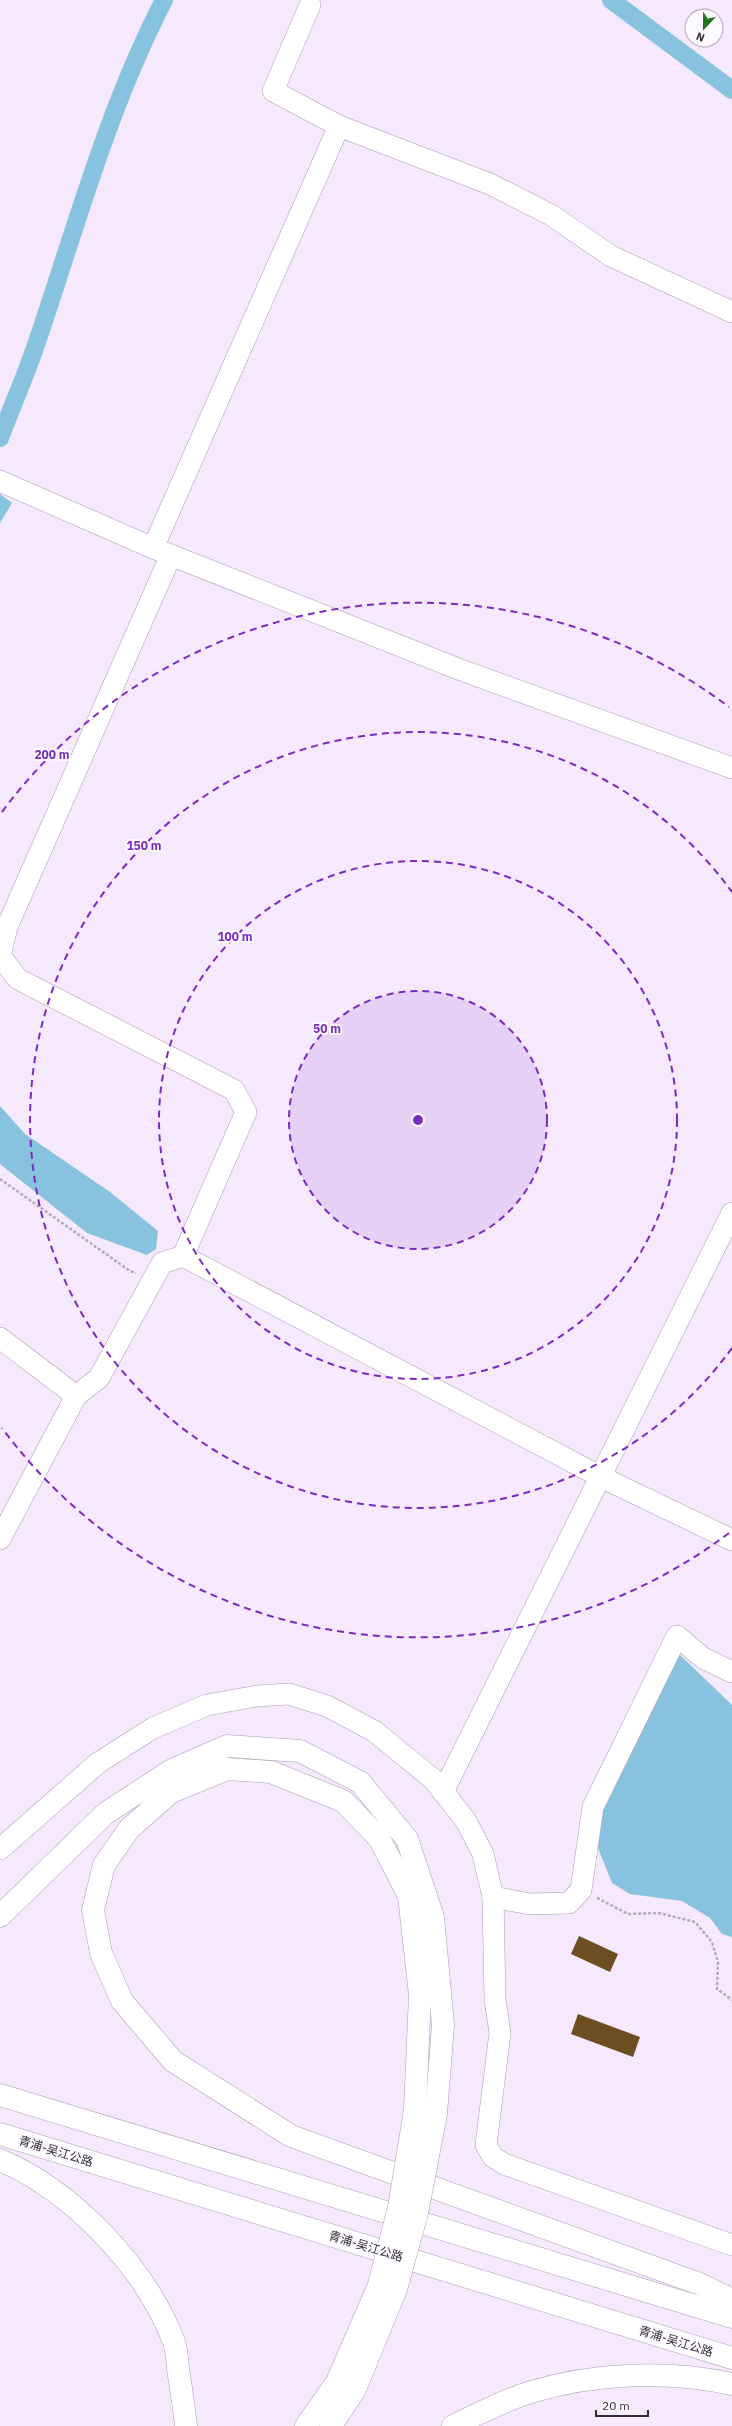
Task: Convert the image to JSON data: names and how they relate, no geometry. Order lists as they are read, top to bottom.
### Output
{
  "streets": {
    "main road": ["青浦-吴江公路"]
  },
  "scale_bar": "20 m",
  "north": "bottom",
  "rings": [
    "200 m",
    "150 m",
    "100 m",
    "50 m"
  ]
}
